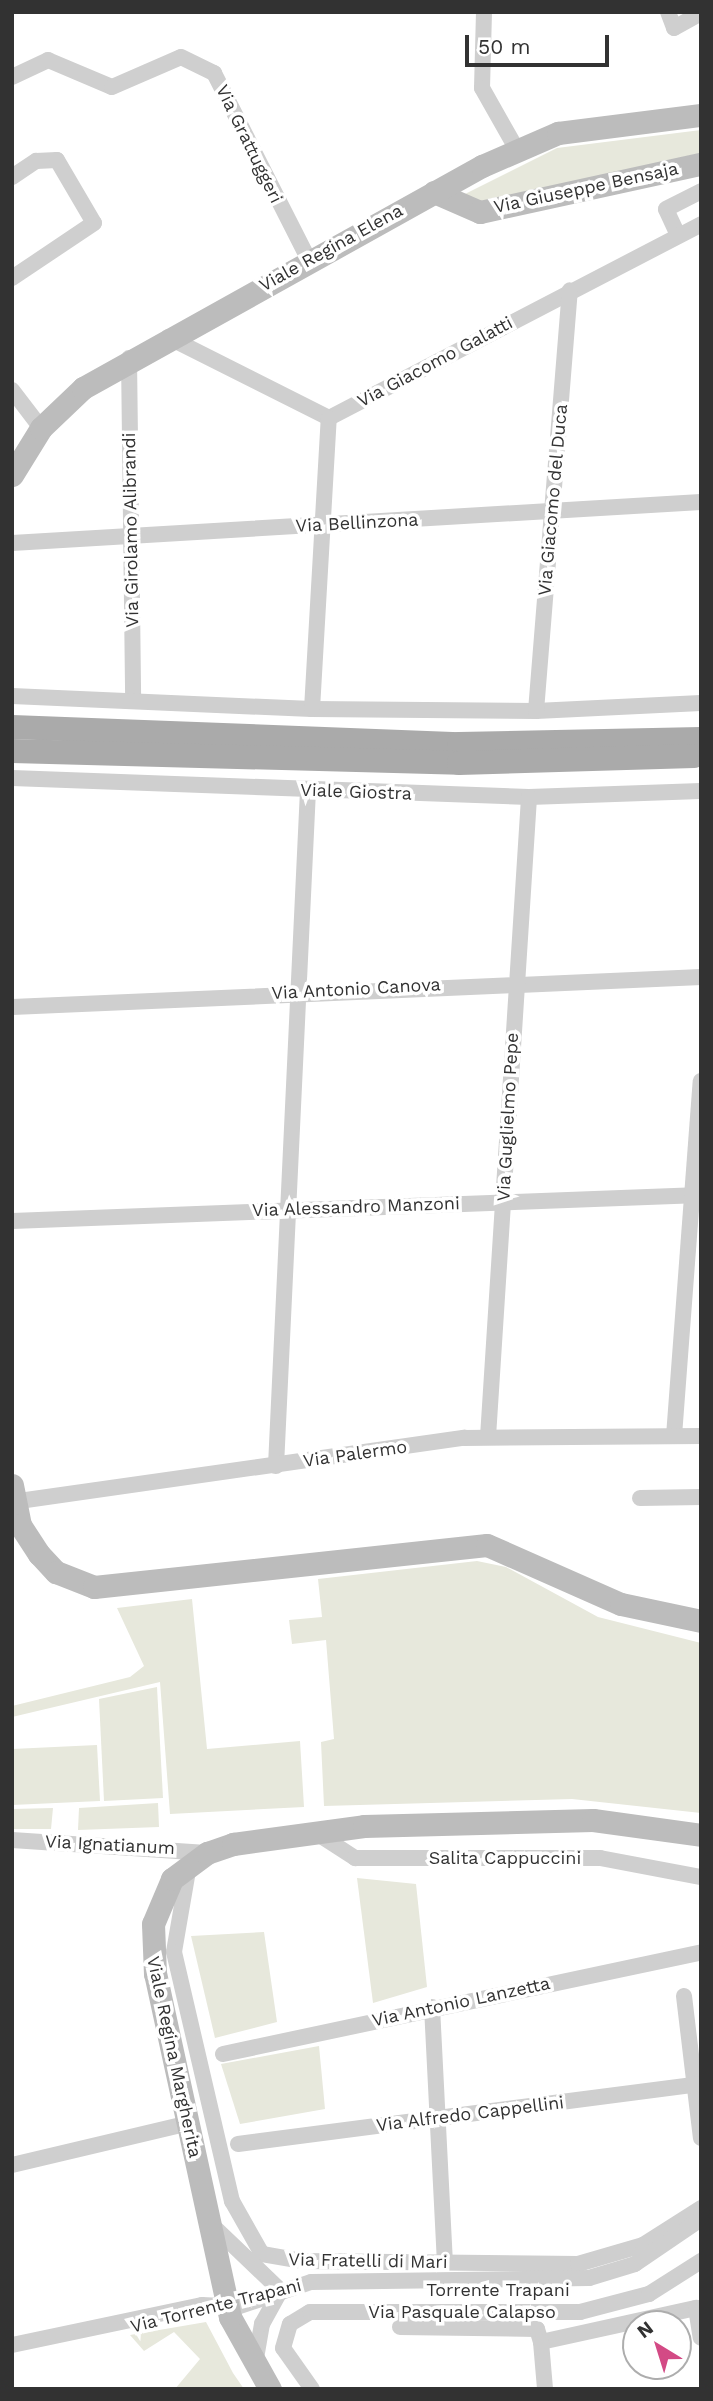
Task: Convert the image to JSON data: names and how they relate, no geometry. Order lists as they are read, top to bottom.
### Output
{
  "streets": {
    "main road": [
      "Via Giuseppe Bensaja",
      "Viale Regina Elena",
      "Viale Giostra",
      "Viale Regina Margherita"
    ],
    "street": [
      "Via Grattuggeri",
      "Via Giacomo Galatti",
      "Via Giacomo del Duca",
      "Via Bellinzona",
      "Via Girolamo Alibrandi",
      "Via Antonio Canova",
      "Via Guglielmo Pepe",
      "Via Alessandro Manzoni",
      "Via Palermo",
      "Via Ignatianum",
      "Salita Cappuccini",
      "Via Antonio Lanzetta",
      "Via Alfredo Cappellini",
      "Via Fratelli di Mari",
      "Torrente Trapani",
      "Via Torrente Trapani",
      "Via Pasquale Calapso"
    ]
  },
  "crossings": [
    ["Via Grattuggeri", "Viale Regina Elena"],
    ["Via Giuseppe Bensaja", "Viale Regina Elena"],
    ["Viale Regina Elena", "Via Girolamo Alibrandi"],
    ["Via Giacomo Galatti", "Via Giacomo del Duca"],
    ["Via Giacomo del Duca", "Via Bellinzona"],
    ["Via Bellinzona", "Via Girolamo Alibrandi"],
    ["Viale Giostra", "Via Guglielmo Pepe"],
    ["Via Antonio Canova", "Via Guglielmo Pepe"],
    ["Via Guglielmo Pepe", "Via Alessandro Manzoni"],
    ["Via Guglielmo Pepe", "Via Palermo"],
    ["Via Ignatianum", "Viale Regina Margherita"],
    ["Via Ignatianum", "Via Fratelli di Mari"],
    ["Viale Regina Margherita", "Via Fratelli di Mari"],
    ["Viale Regina Margherita", "Via Torrente Trapani"],
    ["Torrente Trapani", "Via Torrente Trapani"]
  ],
  "scale_bar": "50 m",
  "north": "top left"
}
